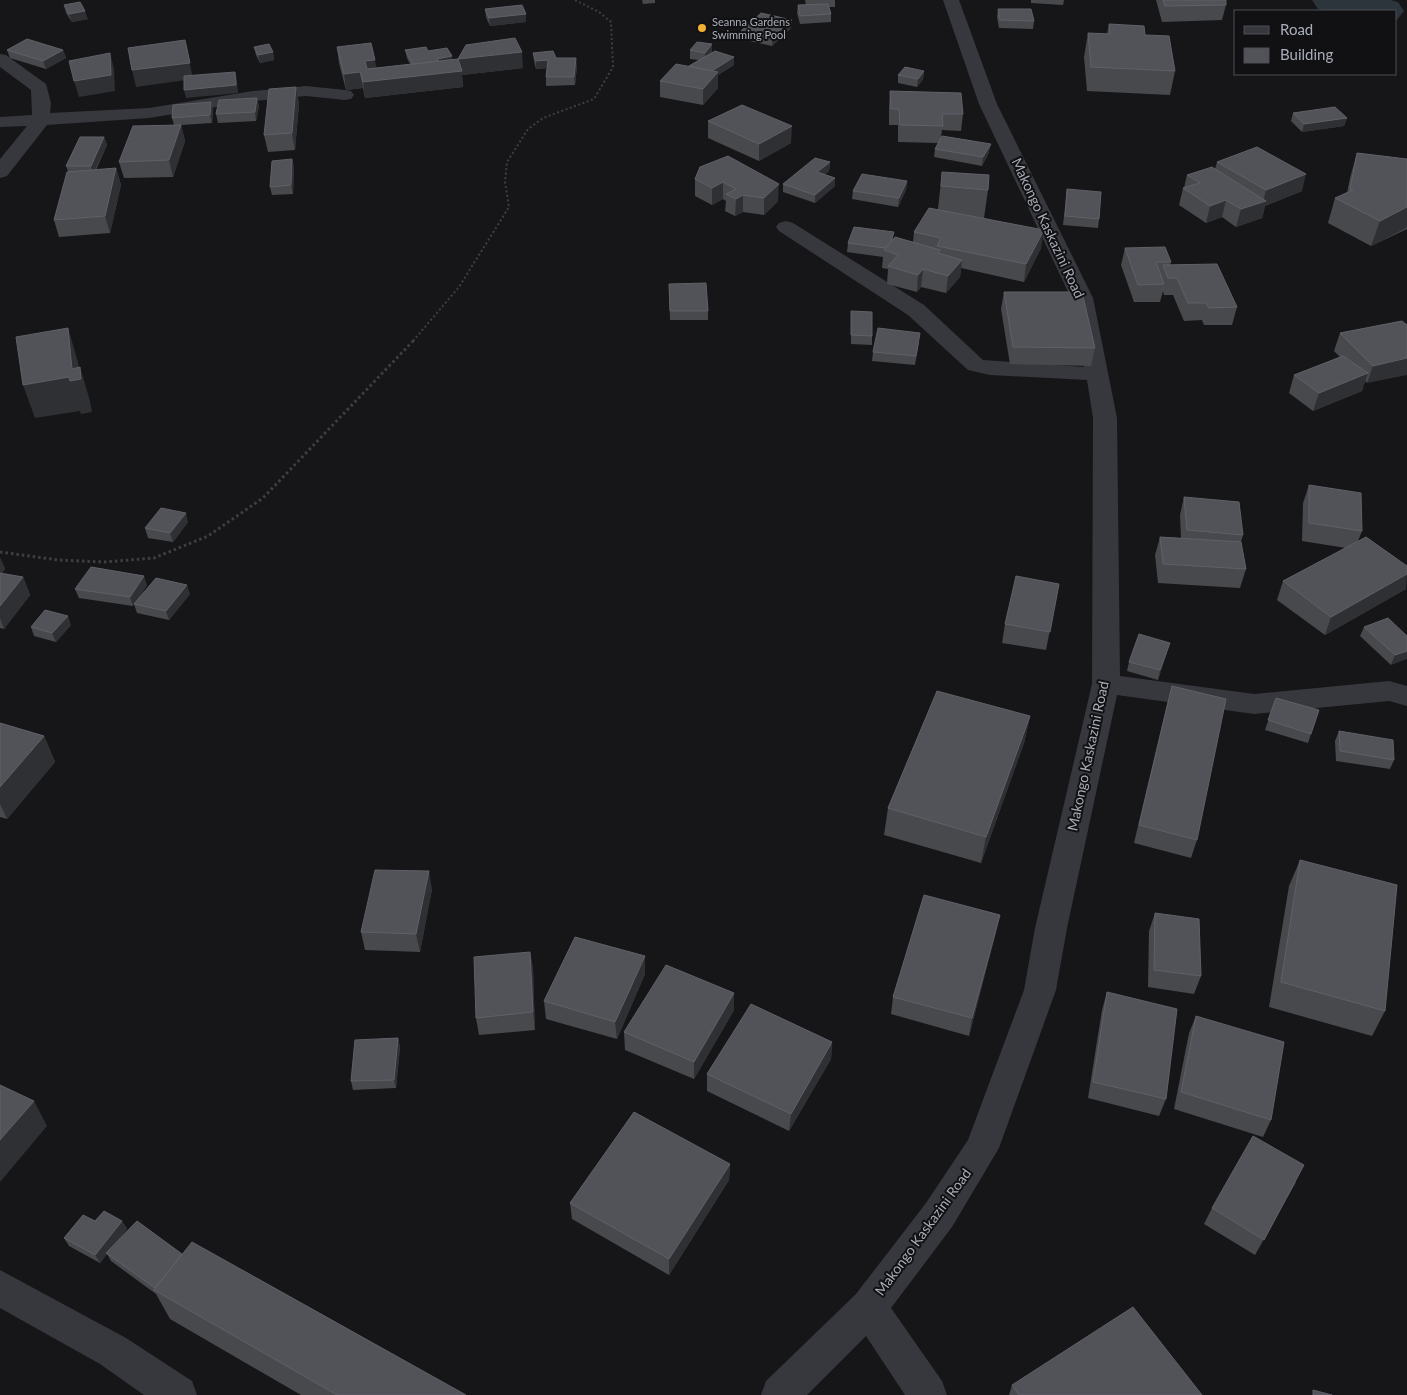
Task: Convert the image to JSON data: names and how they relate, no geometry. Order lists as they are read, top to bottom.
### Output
{
  "streets": {
    "street": ["Makongo Kaskazini Road"]
  },
  "places": ["Seanna Gardens Swimming Pool"],
  "legend": ["Road", "Building"]
}
